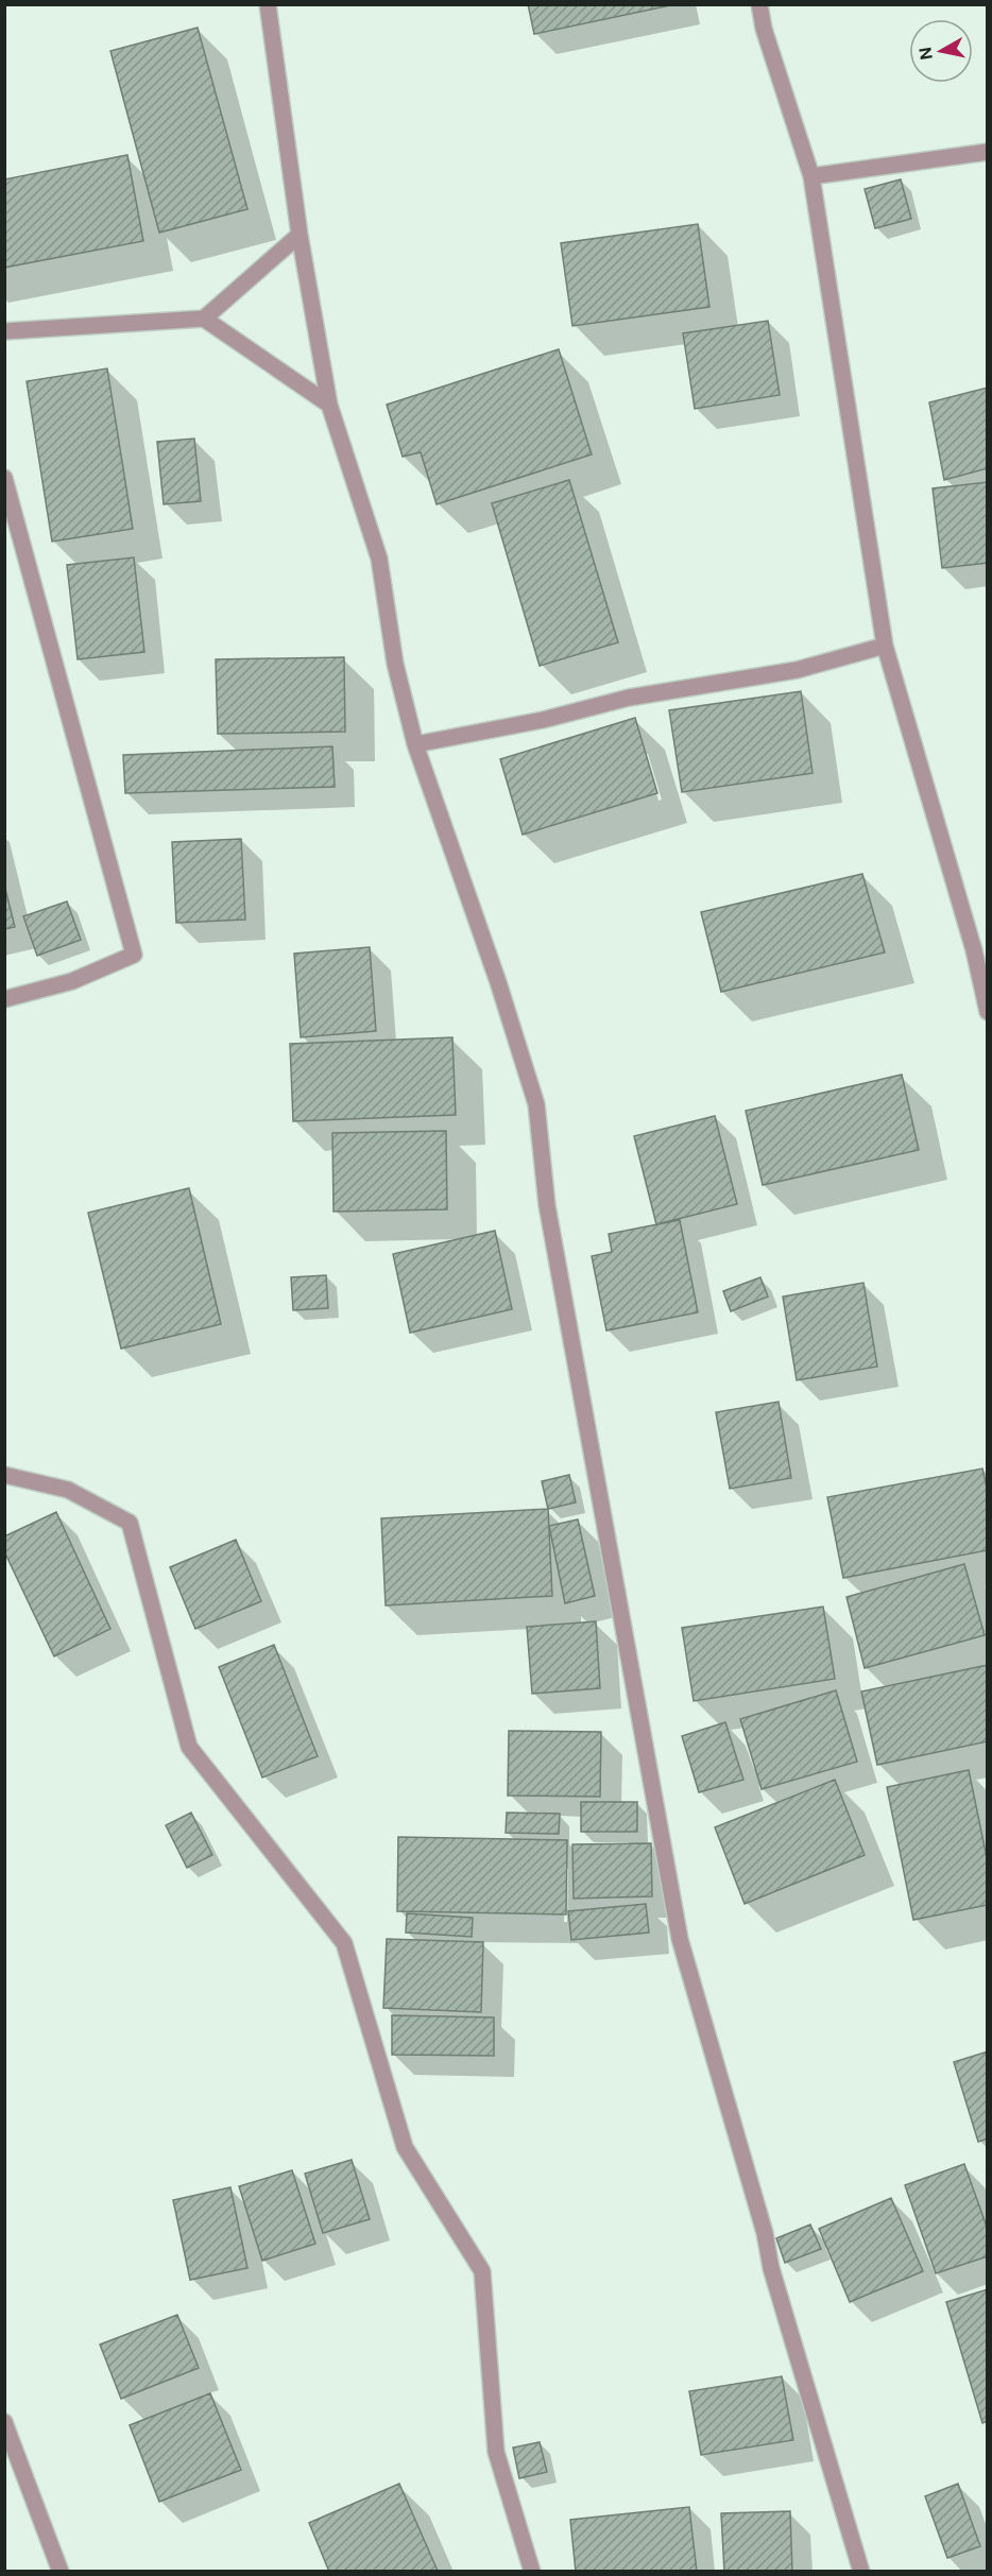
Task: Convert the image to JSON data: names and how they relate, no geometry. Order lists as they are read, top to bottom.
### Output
{
  "north": "left"
}
